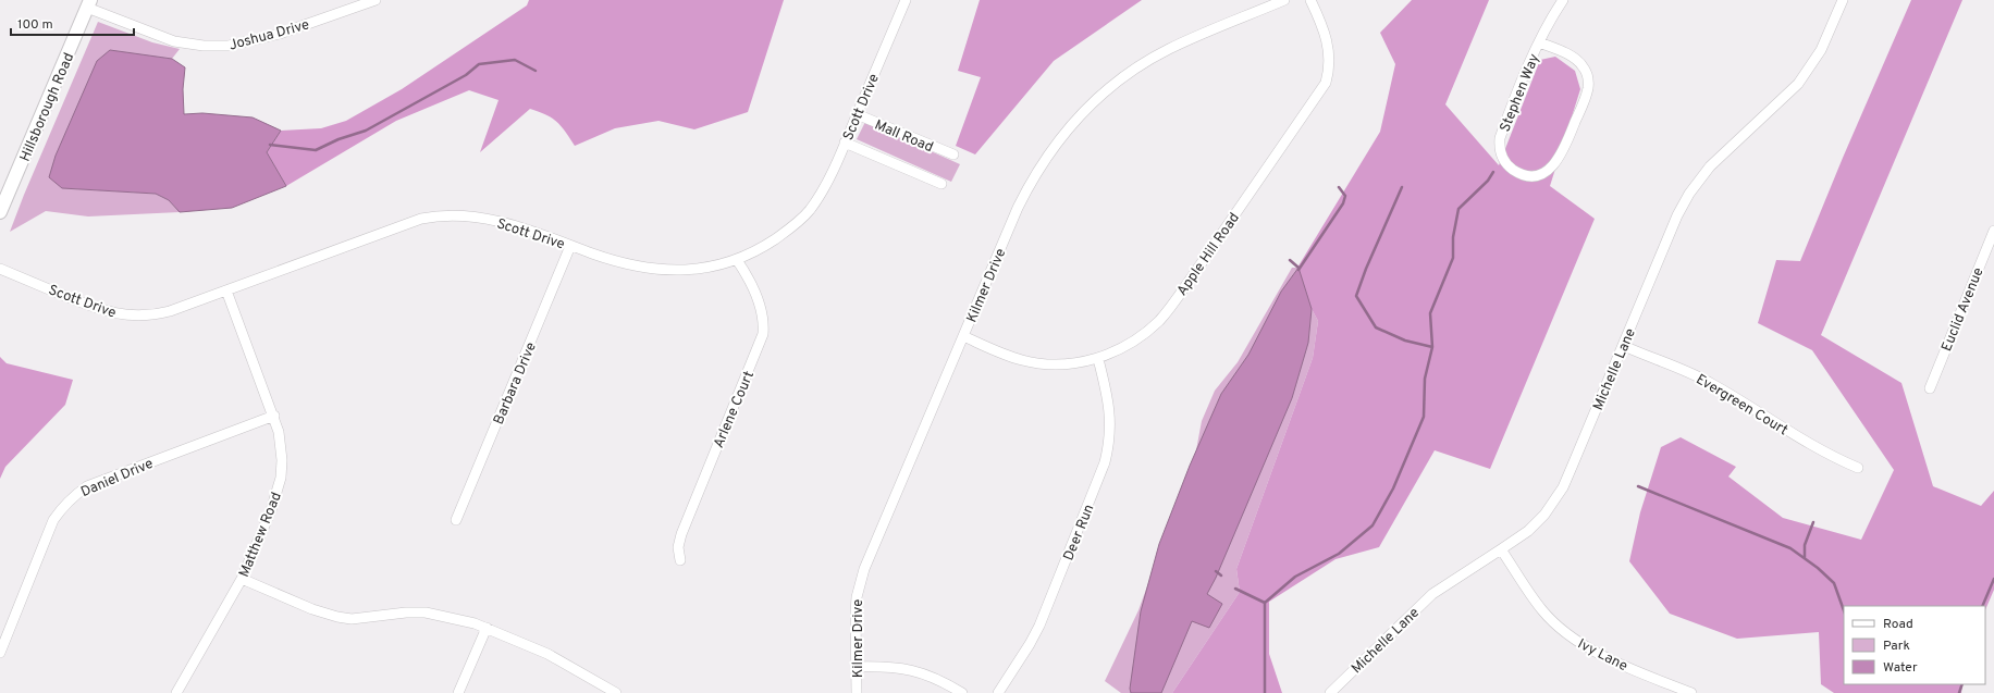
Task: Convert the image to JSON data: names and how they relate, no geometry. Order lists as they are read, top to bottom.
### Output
{
  "streets": {
    "street": [
      "Joshua Drive",
      "Stephen Way",
      "Hillsborough Road",
      "Scott Drive",
      "Mall Road",
      "Apple Hill Road",
      "Kilmer Drive",
      "Euclid Avenue",
      "Michelle Lane",
      "Barbara Drive",
      "Evergreen Court",
      "Arlene Court",
      "Daniel Drive",
      "Deer Run",
      "Matthew Road",
      "Ivy Lane"
    ]
  },
  "crossings": [
    ["Joshua Drive", "Hillsborough Road"],
    ["Scott Drive", "Mall Road"],
    ["Scott Drive", "Barbara Drive"],
    ["Scott Drive", "Arlene Court"],
    ["Scott Drive", "Matthew Road"],
    ["Apple Hill Road", "Kilmer Drive"],
    ["Apple Hill Road", "Deer Run"],
    ["Michelle Lane", "Evergreen Court"],
    ["Michelle Lane", "Ivy Lane"],
    ["Daniel Drive", "Matthew Road"]
  ],
  "legend": ["Road", "Park", "Water"],
  "scale_bar": "100 m"
}
